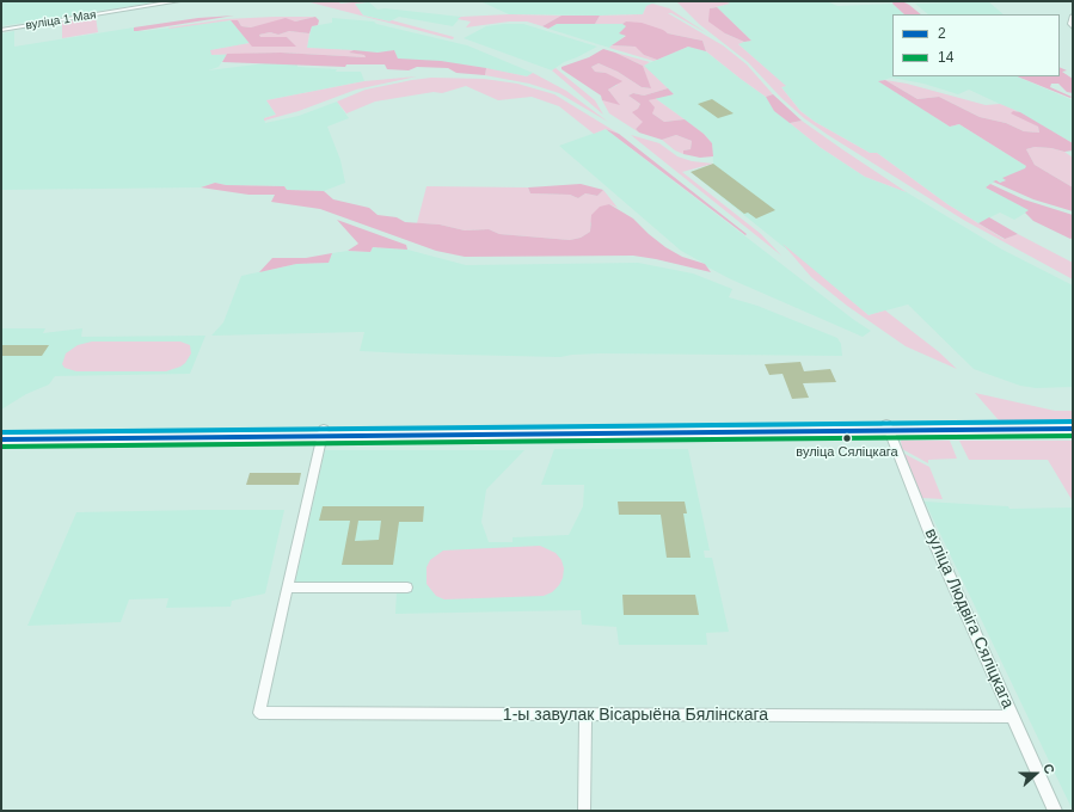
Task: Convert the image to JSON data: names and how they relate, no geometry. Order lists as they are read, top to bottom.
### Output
{
  "streets": {
    "street": ["вуліца 1 Мая", "вуліца Людвіга Сяліцкага", "1-ы завулак Вісарыёна Бялінскага"]
  },
  "crossings": [
    ["вуліца Людвіга Сяліцкага", "1-ы завулак Вісарыёна Бялінскага"]
  ],
  "places": ["вуліца Сяліцкага"],
  "lines": ["transit line 2", "transit line 14"],
  "legend": ["2", "14"],
  "north": "right"
}
